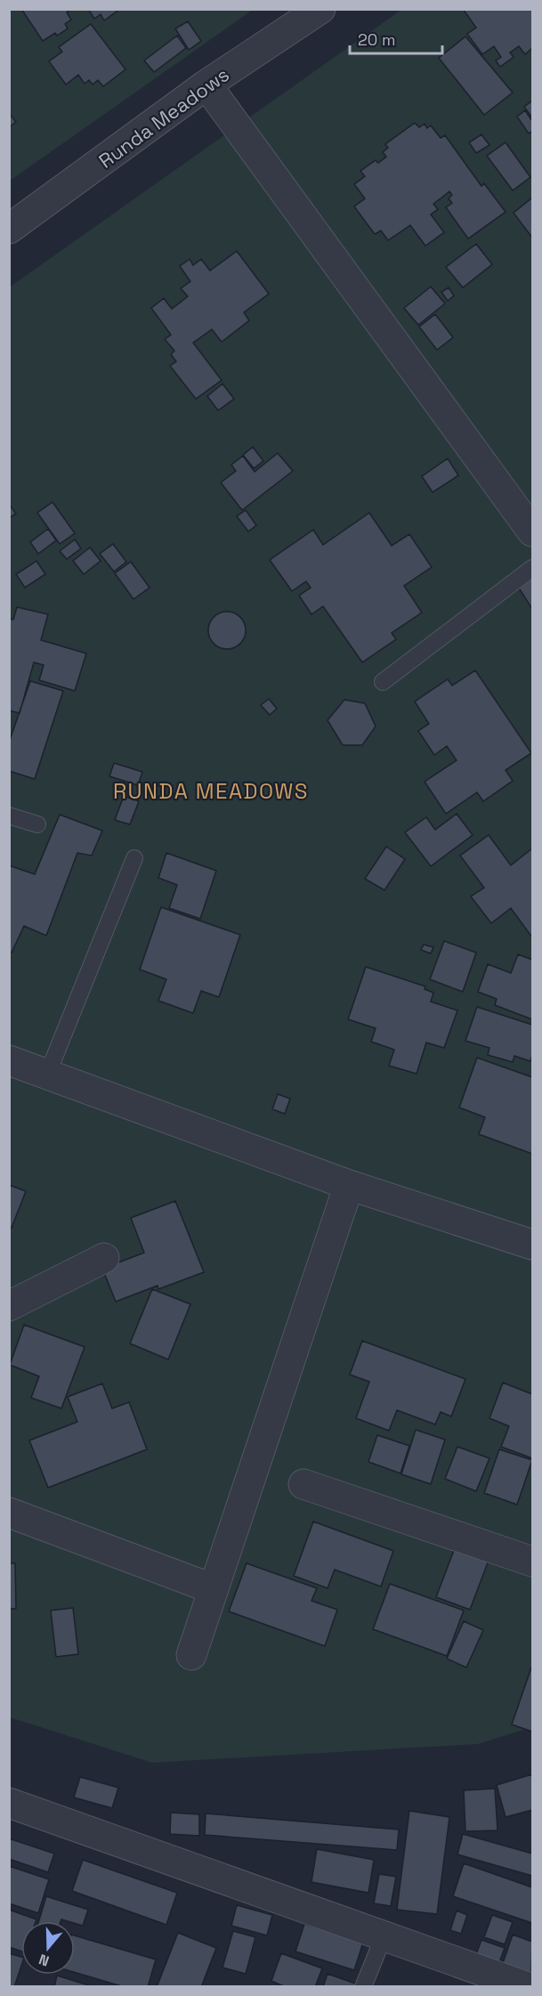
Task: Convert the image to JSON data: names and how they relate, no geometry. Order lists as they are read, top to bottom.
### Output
{
  "streets": {
    "street": ["Runda Meadows"]
  },
  "districts": ["RUNDA MEADOWS"],
  "scale_bar": "20 m",
  "north": "bottom"
}
